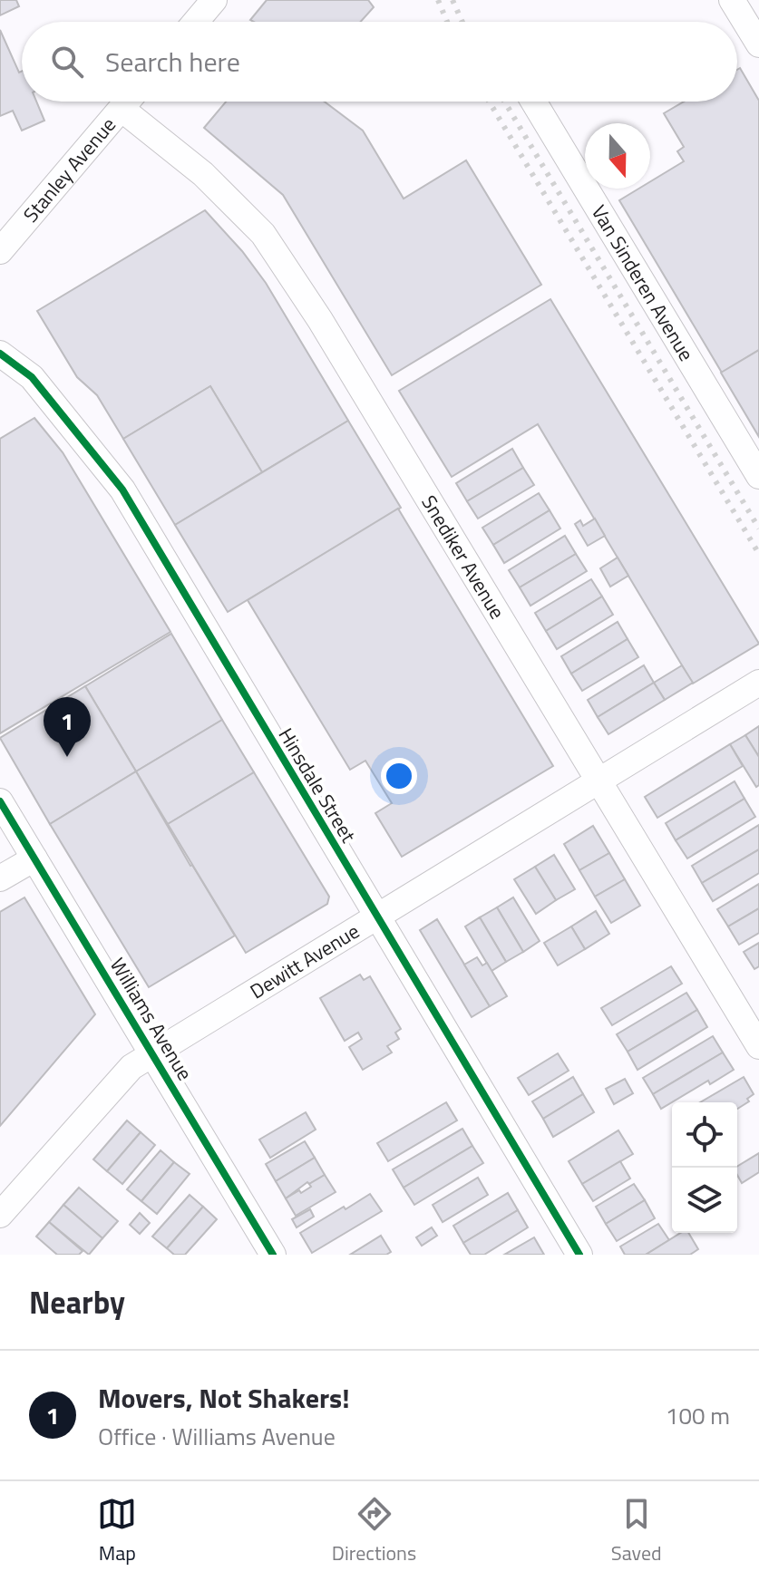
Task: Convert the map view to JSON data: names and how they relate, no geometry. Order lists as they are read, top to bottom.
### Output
{
  "streets": {
    "street": [
      "Stanley Avenue",
      "Van Sinderen Avenue",
      "Snediker Avenue",
      "Hinsdale Street",
      "Dewitt Avenue",
      "Williams Avenue"
    ]
  },
  "crossings": [
    ["Stanley Avenue", "Snediker Avenue"],
    ["Snediker Avenue", "Dewitt Avenue"],
    ["Hinsdale Street", "Dewitt Avenue"],
    ["Dewitt Avenue", "Williams Avenue"]
  ],
  "north": "bottom",
  "page": {
    "search": "Search here",
    "pins": "1",
    "heading": "Nearby",
    "list": [
      {
        "mark": "1",
        "name": "Movers, Not Shakers!",
        "note": "Office · Williams Avenue",
        "value": "100 m"
      }
    ],
    "nav": ["Map", "Directions", "Saved"]
  }
}
